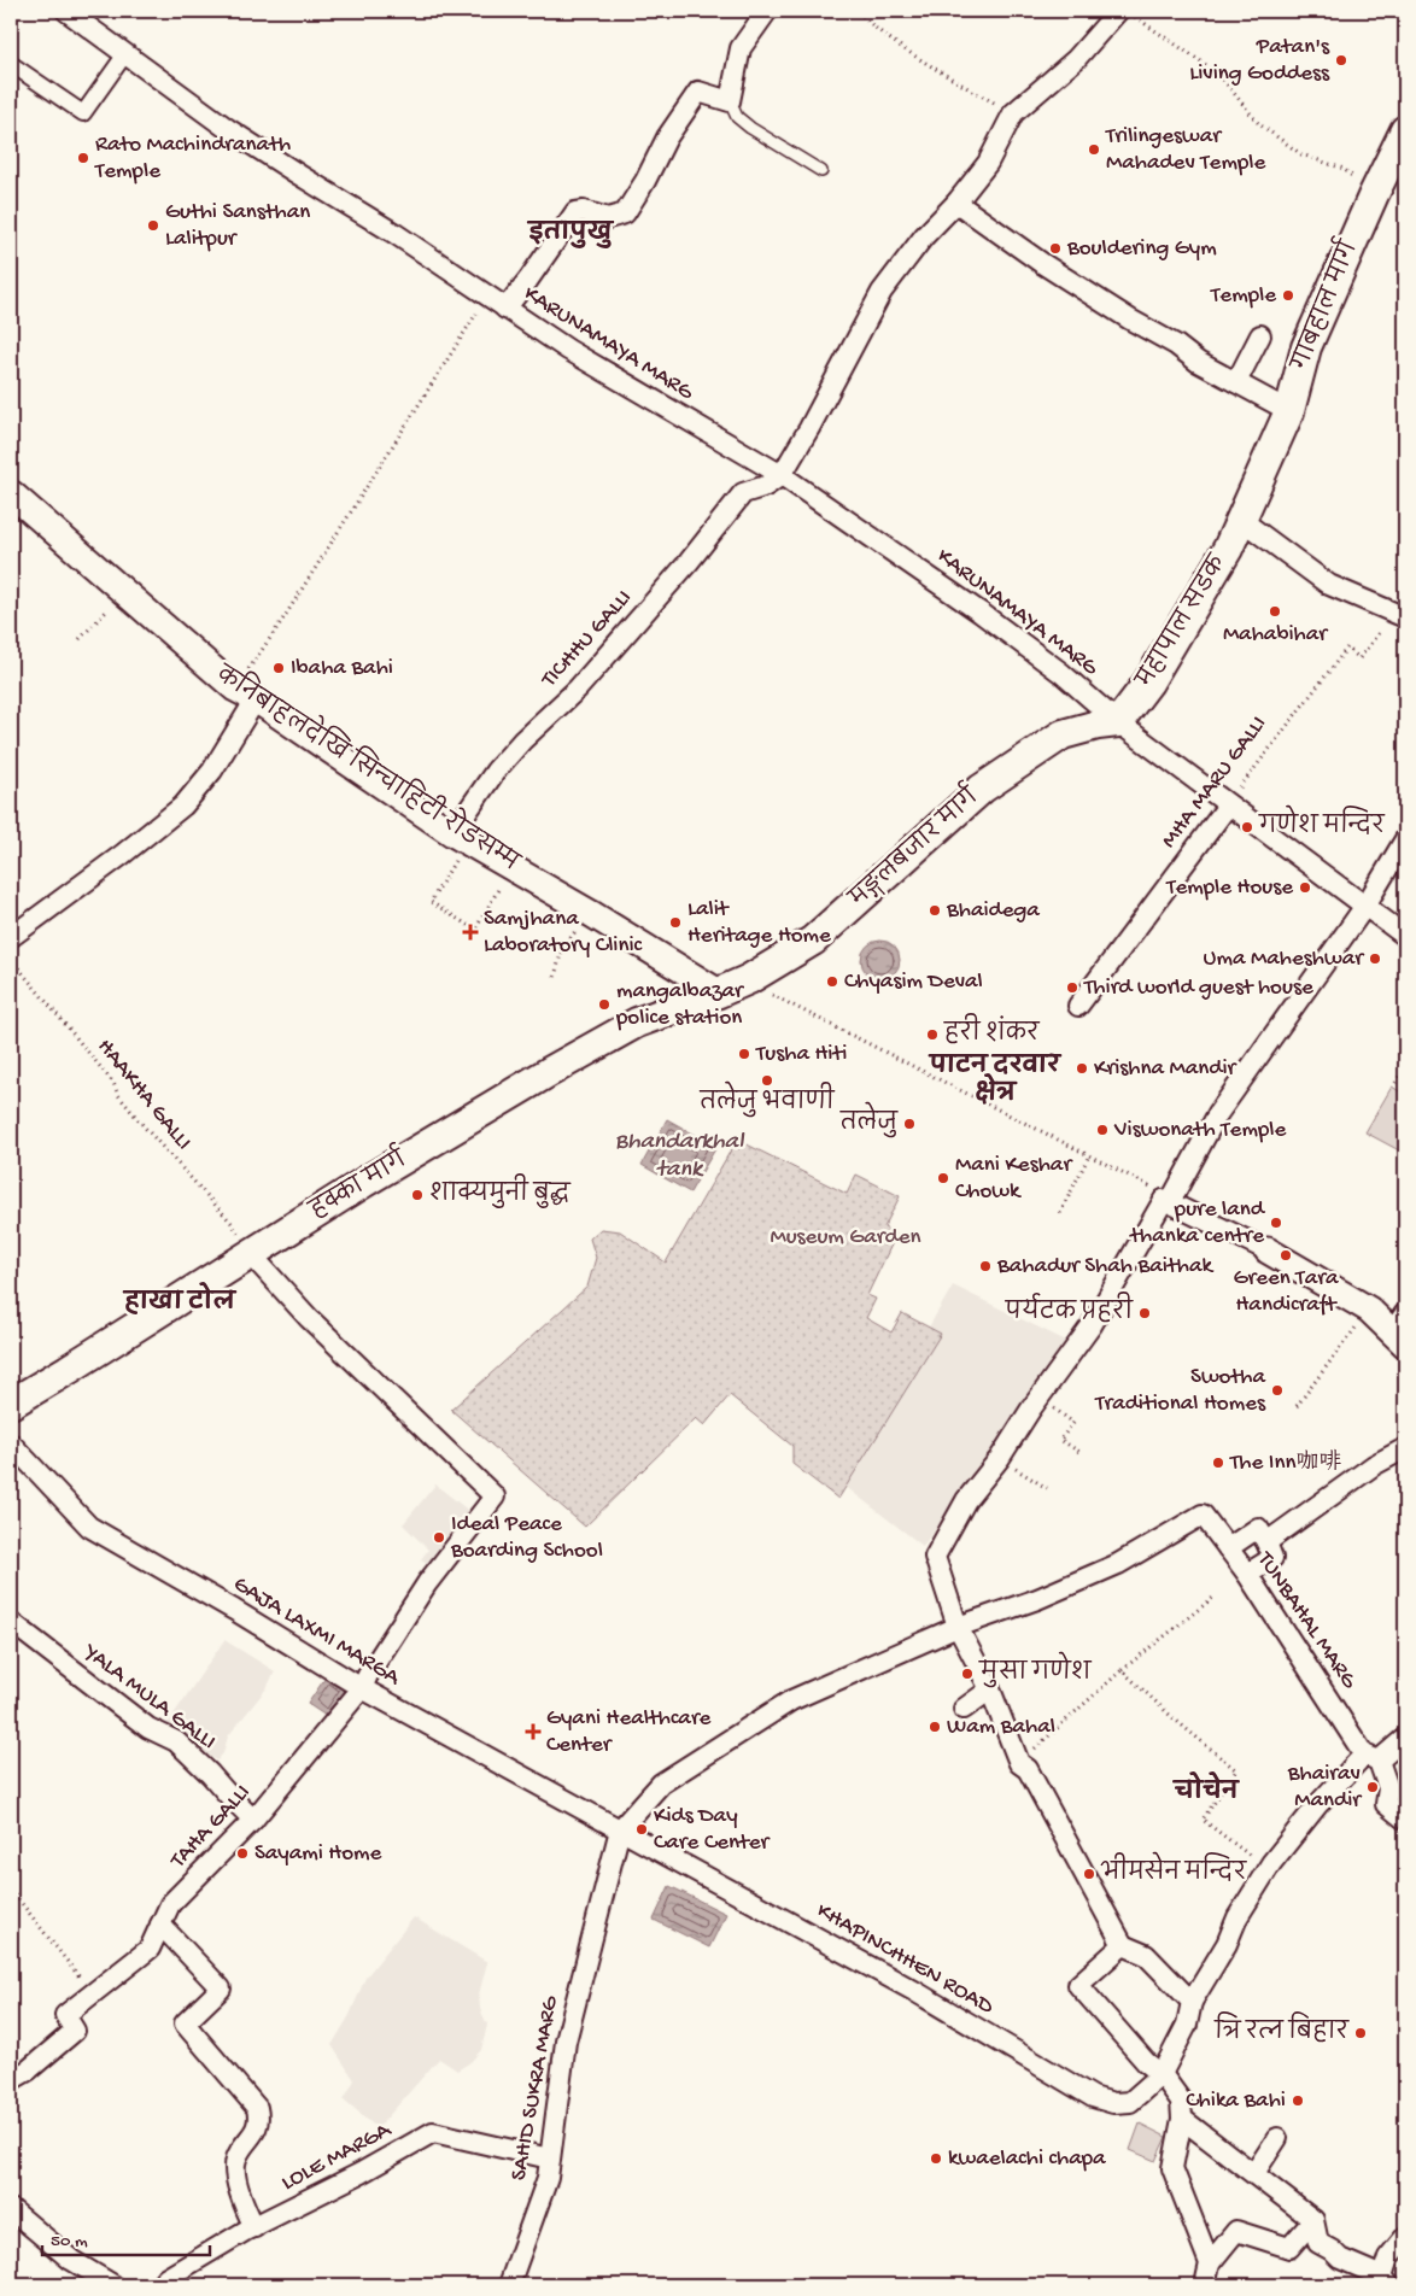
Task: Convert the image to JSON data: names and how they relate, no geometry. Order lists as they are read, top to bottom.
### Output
{
  "streets": {
    "main road": [
      "गाबहाल मार्ग",
      "महापाल सडक",
      "मङ्गलबजार मार्ग",
      "हक्का मार्ग"
    ],
    "street": [
      "KARUNAMAYA MARG",
      "TICHHU GALLI",
      "कनिबाहलदेखि सिन्चाहिटी रोडसम्म",
      "MHA MARU GALLI",
      "TUNBAHAL MARG",
      "GAJA LAXMI MARGA",
      "YALA MULA GALLI",
      "TAHA GALLI",
      "KHAPINCHHEN ROAD",
      "SAHID SUKRA MARG",
      "LOLE MARGA"
    ],
    "path": ["HAAKHA GALLI"]
  },
  "crossings": [
    ["गाबहाल मार्ग", "महापाल सडक"],
    ["KARUNAMAYA MARG", "महापाल सडक"],
    ["KARUNAMAYA MARG", "TICHHU GALLI"],
    ["KARUNAMAYA MARG", "MHA MARU GALLI"],
    ["KARUNAMAYA MARG", "मङ्गलबजार मार्ग"],
    ["महापाल सडक", "मङ्गलबजार मार्ग"],
    ["TICHHU GALLI", "कनिबाहलदेखि सिन्चाहिटी रोडसम्म"],
    ["कनिबाहलदेखि सिन्चाहिटी रोडसम्म", "मङ्गलबजार मार्ग"],
    ["कनिबाहलदेखि सिन्चाहिटी रोडसम्म", "हक्का मार्ग"],
    ["मङ्गलबजार मार्ग", "हक्का मार्ग"],
    ["HAAKHA GALLI", "हक्का मार्ग"],
    ["HAAKHA GALLI", "TAHA GALLI"],
    ["हक्का मार्ग", "TAHA GALLI"],
    ["GAJA LAXMI MARGA", "TAHA GALLI"],
    ["GAJA LAXMI MARGA", "KHAPINCHHEN ROAD"],
    ["GAJA LAXMI MARGA", "SAHID SUKRA MARG"],
    ["YALA MULA GALLI", "TAHA GALLI"],
    ["KHAPINCHHEN ROAD", "SAHID SUKRA MARG"],
    ["SAHID SUKRA MARG", "LOLE MARGA"]
  ],
  "districts": [
    "इतापुखु",
    "पाटन दरवार क्षेत्र",
    "हाखा टोल",
    "चोचेन"
  ],
  "water": ["Bhandarkhal tank"],
  "parks": ["Museum Garden"],
  "places": {
    "other": [
      "Patan's Living Goddess",
      "Trilingeswar Mahadev Temple",
      "Rato Machindranath Temple",
      "Guthi Sansthan Lalitpur",
      "Bouldering Gym",
      "Temple",
      "Mahabihar",
      "Ibaha Bahi",
      "गणेश मन्दिर",
      "Temple House",
      "Bhaidega",
      "Lalit Heritage Home",
      "Uma Maheshwar",
      "Chyasim Deval",
      "Third world guest house",
      "mangalbazar police station",
      "हरी शंकर",
      "Tusha Hiti",
      "Krishna Mandir",
      "तलेजु भवाणी",
      "तलेजु",
      "Viswonath Temple",
      "Mani Keshar Chowk",
      "शाक्यमुनी बुद्ध",
      "pure land thanka centre",
      "Green Tara Handicraft",
      "Bahadur Shah Baithak",
      "पर्यटक प्रहरी",
      "Swotha Traditional Homes",
      "The Inn咖啡",
      "Ideal Peace Boarding School",
      "मुसा गणेश",
      "Wam Bahal",
      "Bhairav Mandir",
      "Kids Day Care Center",
      "Sayami Home",
      "भीमसेन मन्दिर",
      "त्रि रत्न बिहार",
      "Chika Bahi",
      "kwaelachi chapa"
    ],
    "health": ["Samjhana Laboratory Clinic", "Gyani Healthcare Center"]
  },
  "scale_bar": "50 m"
}
